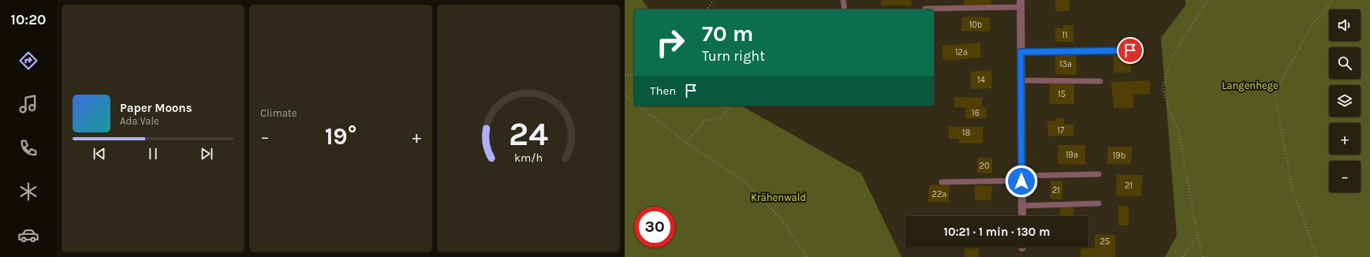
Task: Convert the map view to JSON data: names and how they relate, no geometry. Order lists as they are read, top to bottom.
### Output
{
  "parks": ["Langenhege", "Krähenwald"],
  "house_numbers": [
    "10b",
    "11",
    "12a",
    "13a",
    "14",
    "15",
    "16",
    "17",
    "18",
    "19a",
    "19b",
    "20",
    "21",
    "21",
    "22a",
    "25"
  ],
  "page": {
    "tabs": "10:20",
    "tile": "Climate",
    "map_buttons": ["+", "−"],
    "turn": ["70 m", "Turn right"],
    "then": "Then",
    "song": ["Paper Moons", "Ada Vale"],
    "heat": ["−", "19°", "+"],
    "limit": "30",
    "trip": "10:21 · 1 min · 130 m",
    "gauge": ["24", "km/h"]
  }
}
